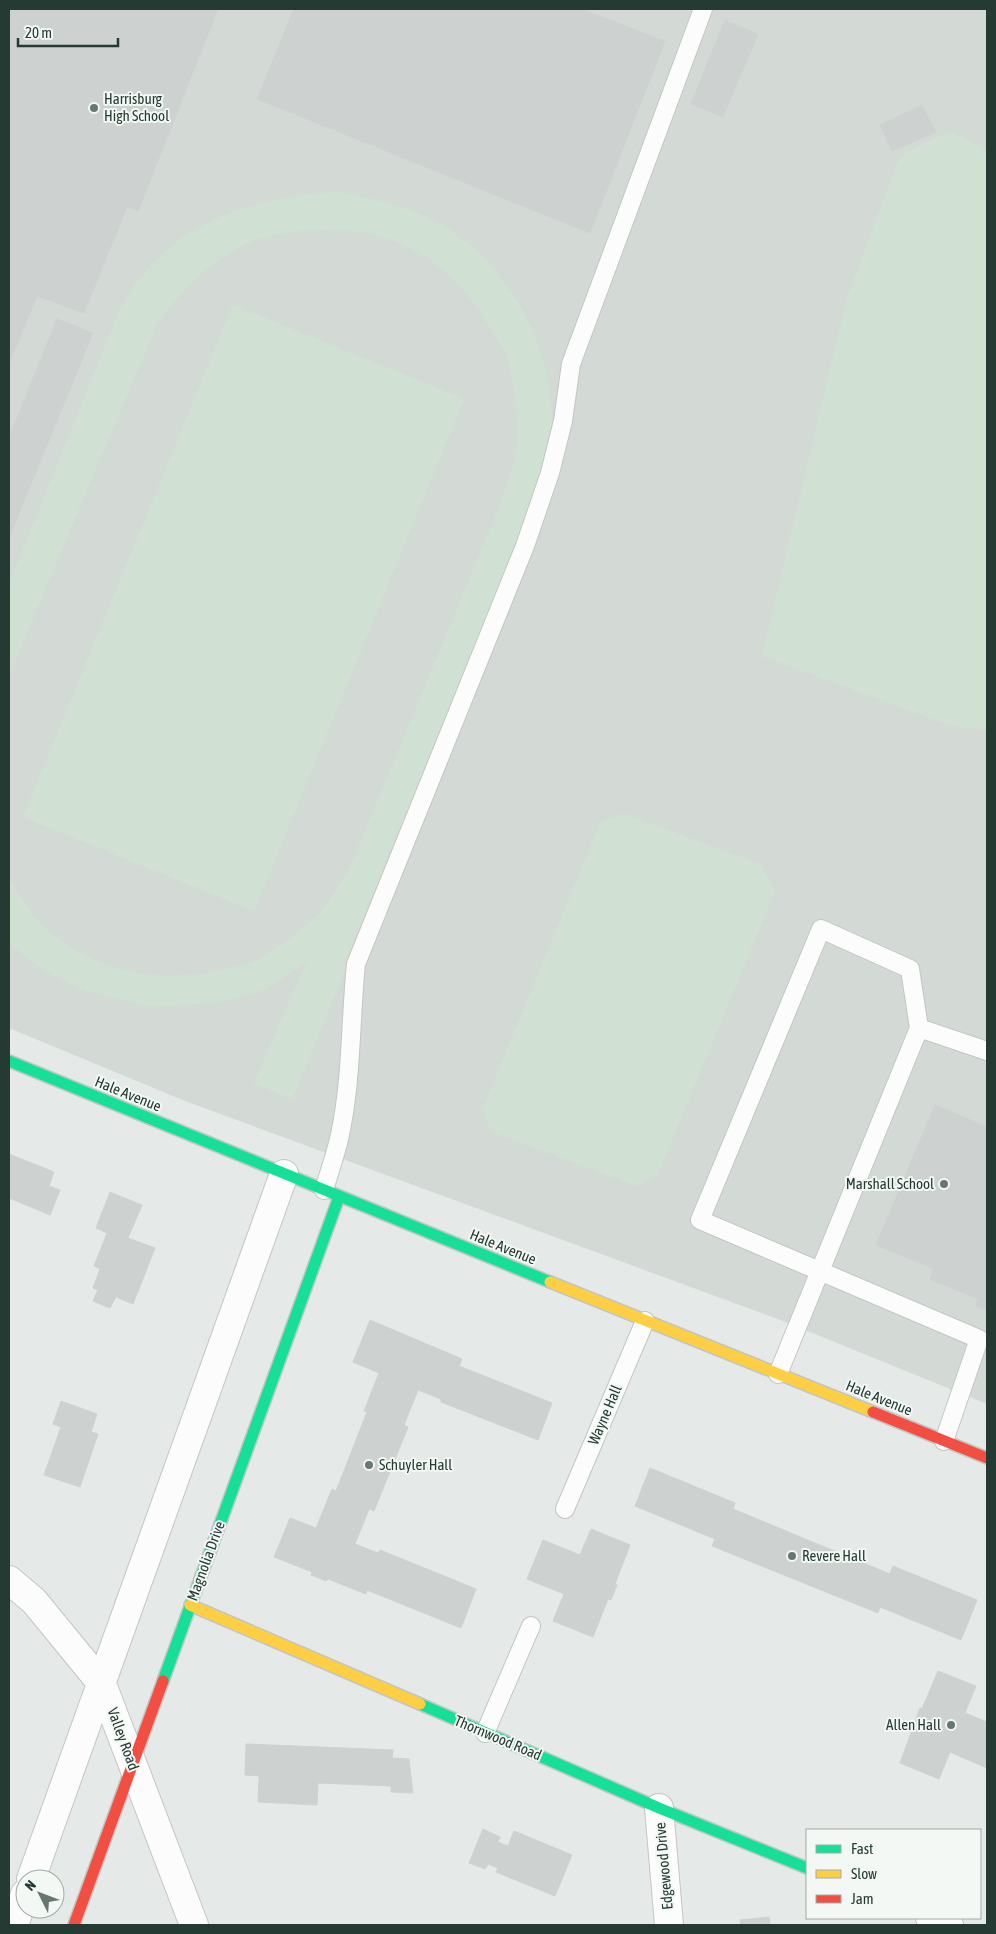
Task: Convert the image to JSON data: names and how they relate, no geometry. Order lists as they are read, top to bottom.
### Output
{
  "streets": {
    "street": [
      "Hale Avenue",
      "Magnolia Drive",
      "Thornwood Road",
      "Valley Road",
      "Edgewood Drive"
    ],
    "lane": ["Wayne Hall"]
  },
  "crossings": [
    ["Hale Avenue", "Wayne Hall"],
    ["Hale Avenue", "Magnolia Drive"],
    ["Magnolia Drive", "Thornwood Road"],
    ["Magnolia Drive", "Valley Road"],
    ["Thornwood Road", "Edgewood Drive"]
  ],
  "places": [
    "Harrisburg High School",
    "Marshall School",
    "Schuyler Hall",
    "Revere Hall",
    "Allen Hall"
  ],
  "legend": ["Fast", "Slow", "Jam"],
  "scale_bar": "20 m",
  "north": "top left"
}
